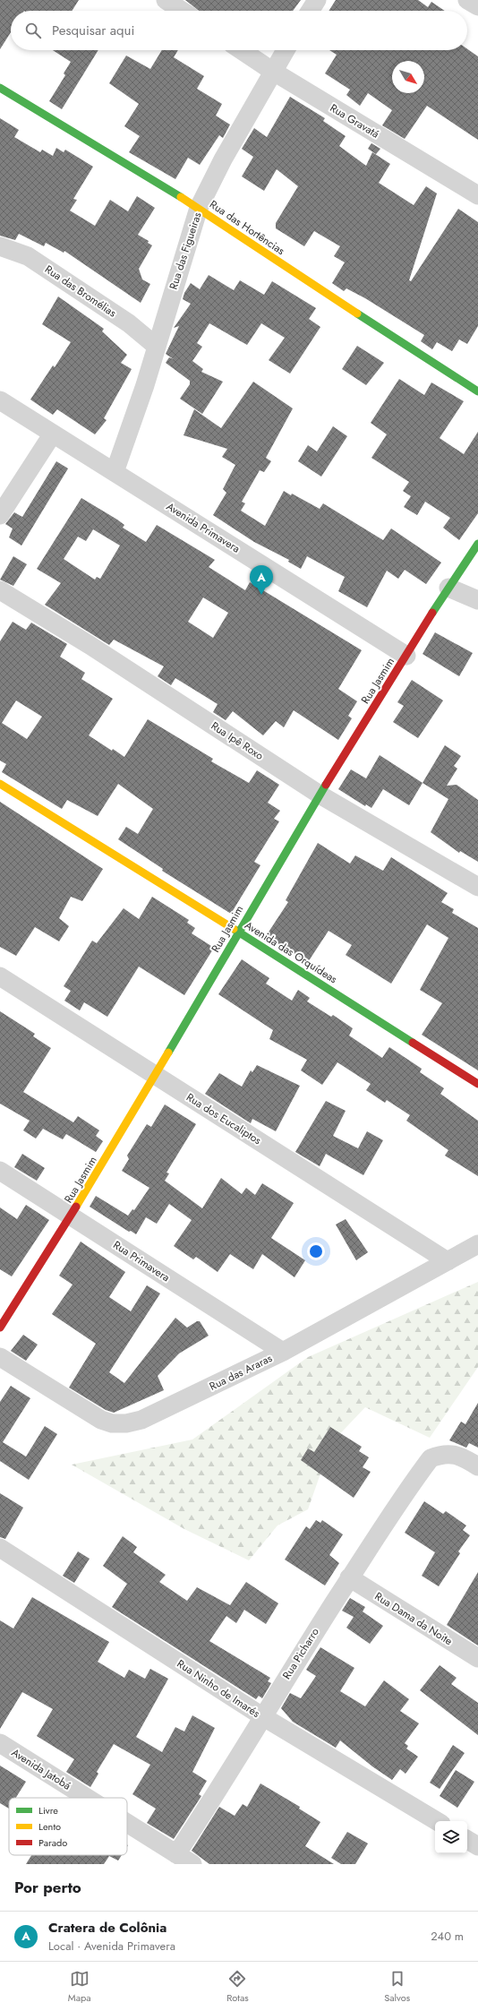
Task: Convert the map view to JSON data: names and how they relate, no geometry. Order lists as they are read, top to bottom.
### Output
{
  "streets": {
    "street": [
      "Rua Gravatá",
      "Rua das Hortências",
      "Rua das Figueiras",
      "Rua das Bromélias",
      "Avenida Primavera",
      "Rua Jasmim",
      "Rua Ipê Roxo",
      "Avenida das Orquídeas",
      "Rua dos Eucaliptos",
      "Rua Primavera",
      "Rua das Araras",
      "Rua Dama da Noite",
      "Rua Picharro",
      "Rua Ninho de Imarés",
      "Avenida Jatobá"
    ]
  },
  "crossings": [
    ["Rua Gravatá", "Rua das Figueiras"],
    ["Rua das Hortências", "Rua das Figueiras"],
    ["Rua das Figueiras", "Rua das Bromélias"],
    ["Rua das Figueiras", "Avenida Primavera"],
    ["Avenida Primavera", "Rua Jasmim"],
    ["Rua Jasmim", "Rua Ipê Roxo"],
    ["Rua Jasmim", "Avenida das Orquídeas"],
    ["Rua Jasmim", "Rua dos Eucaliptos"],
    ["Rua Jasmim", "Rua Primavera"],
    ["Rua dos Eucaliptos", "Rua das Araras"],
    ["Rua Primavera", "Rua das Araras"],
    ["Rua Dama da Noite", "Rua Picharro"],
    ["Rua Picharro", "Rua Ninho de Imarés"],
    ["Rua Picharro", "Avenida Jatobá"]
  ],
  "legend": ["Livre", "Lento", "Parado"],
  "north": "bottom right",
  "page": {
    "search": "Pesquisar aqui",
    "pins": "A",
    "heading": "Por perto",
    "list": [
      {
        "mark": "A",
        "name": "Cratera de Colônia",
        "note": "Local · Avenida Primavera",
        "value": "240 m"
      }
    ],
    "nav": ["Mapa", "Rotas", "Salvos"]
  }
}
